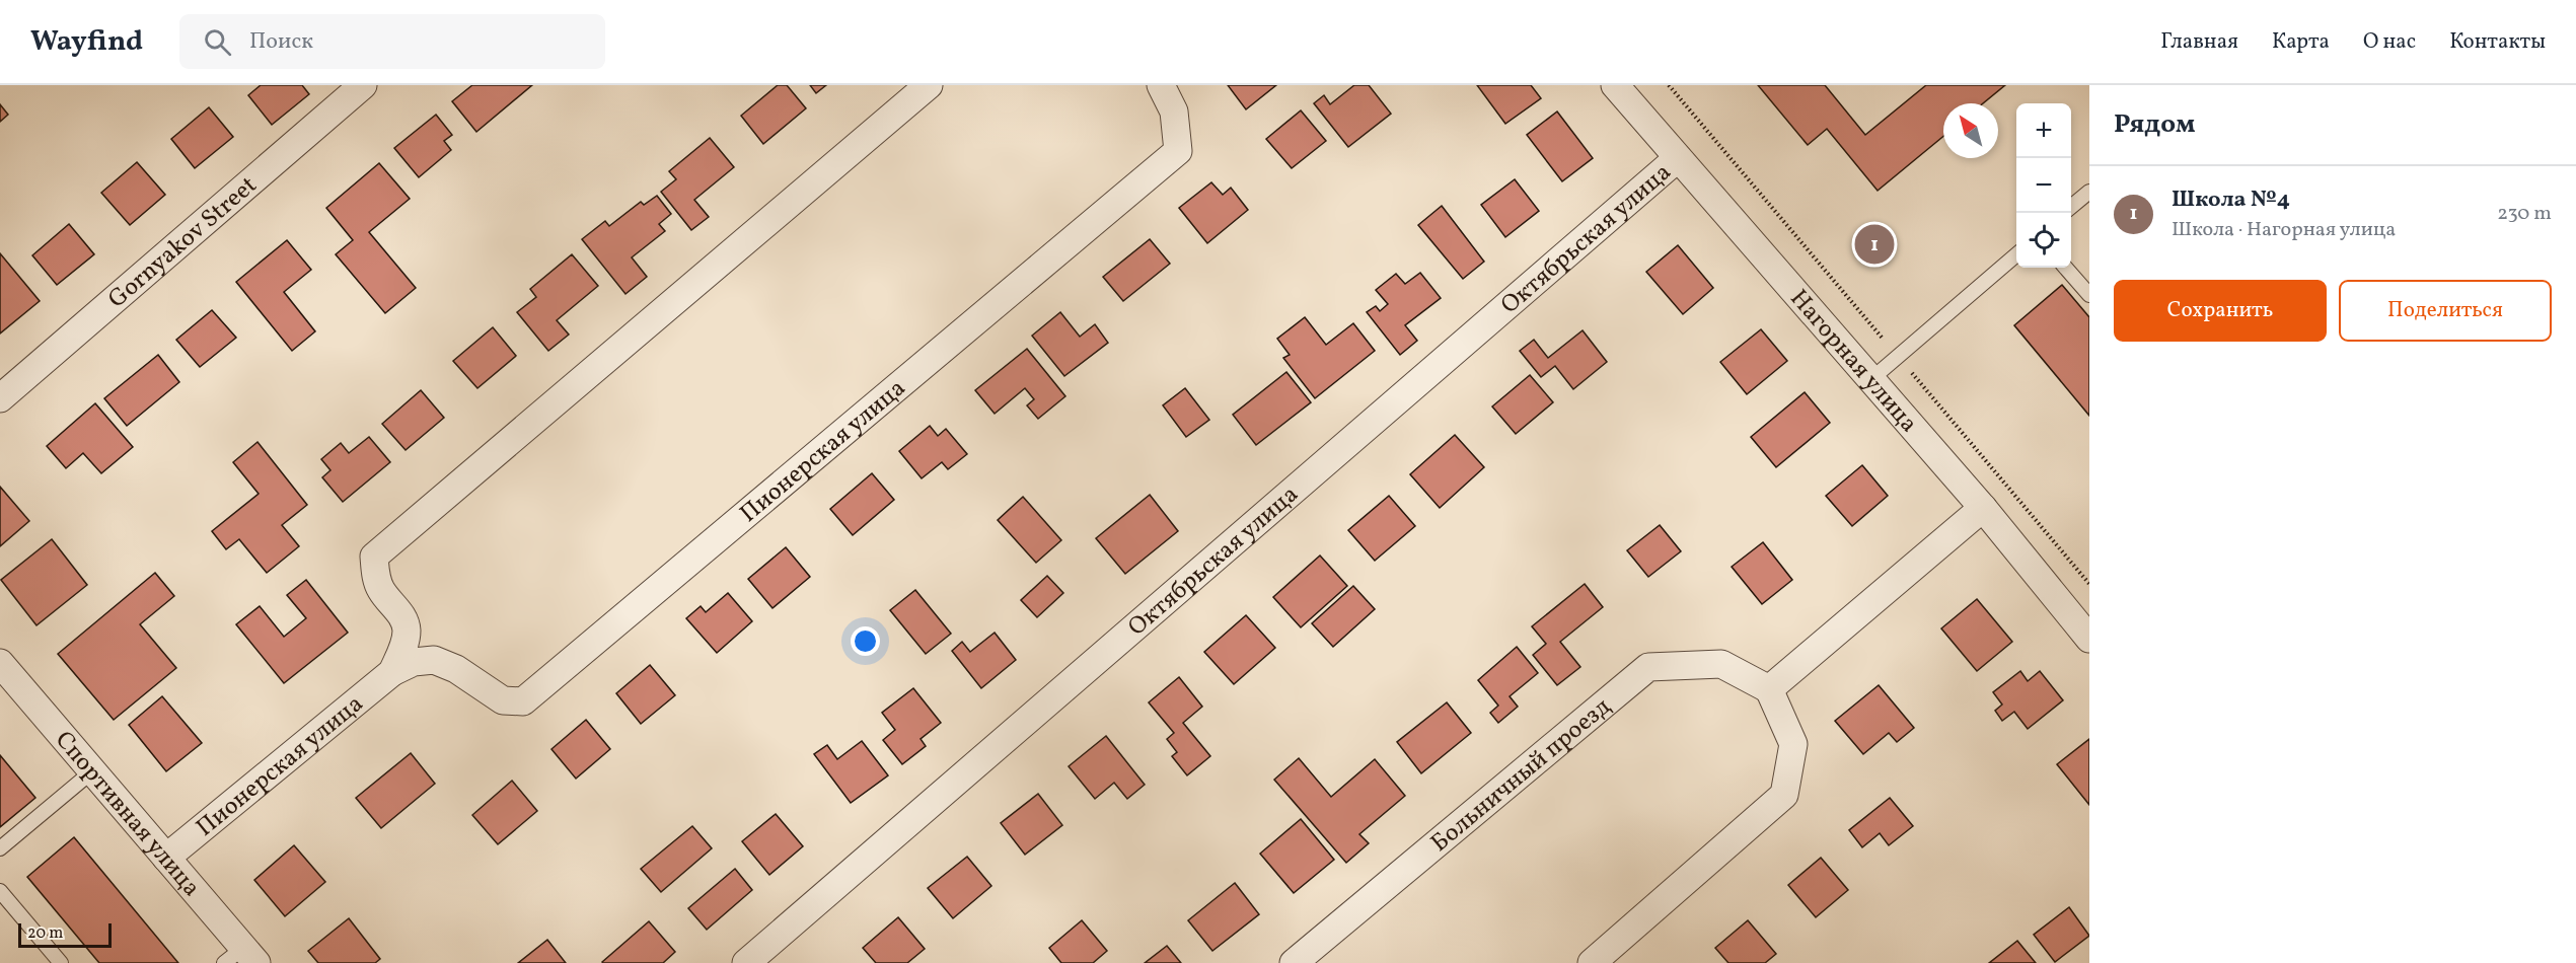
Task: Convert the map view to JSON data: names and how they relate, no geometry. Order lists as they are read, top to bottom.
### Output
{
  "streets": {
    "street": [
      "Октябрьская улица",
      "Gornyakov Street",
      "Нагорная улица",
      "Пионерская улица",
      "Больничный проезд",
      "Спортивная улица"
    ]
  },
  "crossings": [
    ["Октябрьская улица", "Нагорная улица"],
    ["Пионерская улица", "Спортивная улица"]
  ],
  "scale_bar": "20 m",
  "north": "top left",
  "page": {
    "header": "Wayfind",
    "search": "Поиск",
    "nav": [
      "Главная",
      "Карта",
      "О нас",
      "Контакты"
    ],
    "heading": "Рядом",
    "map_buttons": ["+", "−"],
    "list": [
      {
        "mark": "1",
        "name": "Школа №4",
        "note": "Школа · Нагорная улица",
        "value": "230 m"
      }
    ],
    "pins": "1",
    "buttons": ["Сохранить", "Поделиться"],
    "scale": "20 m"
  }
}
